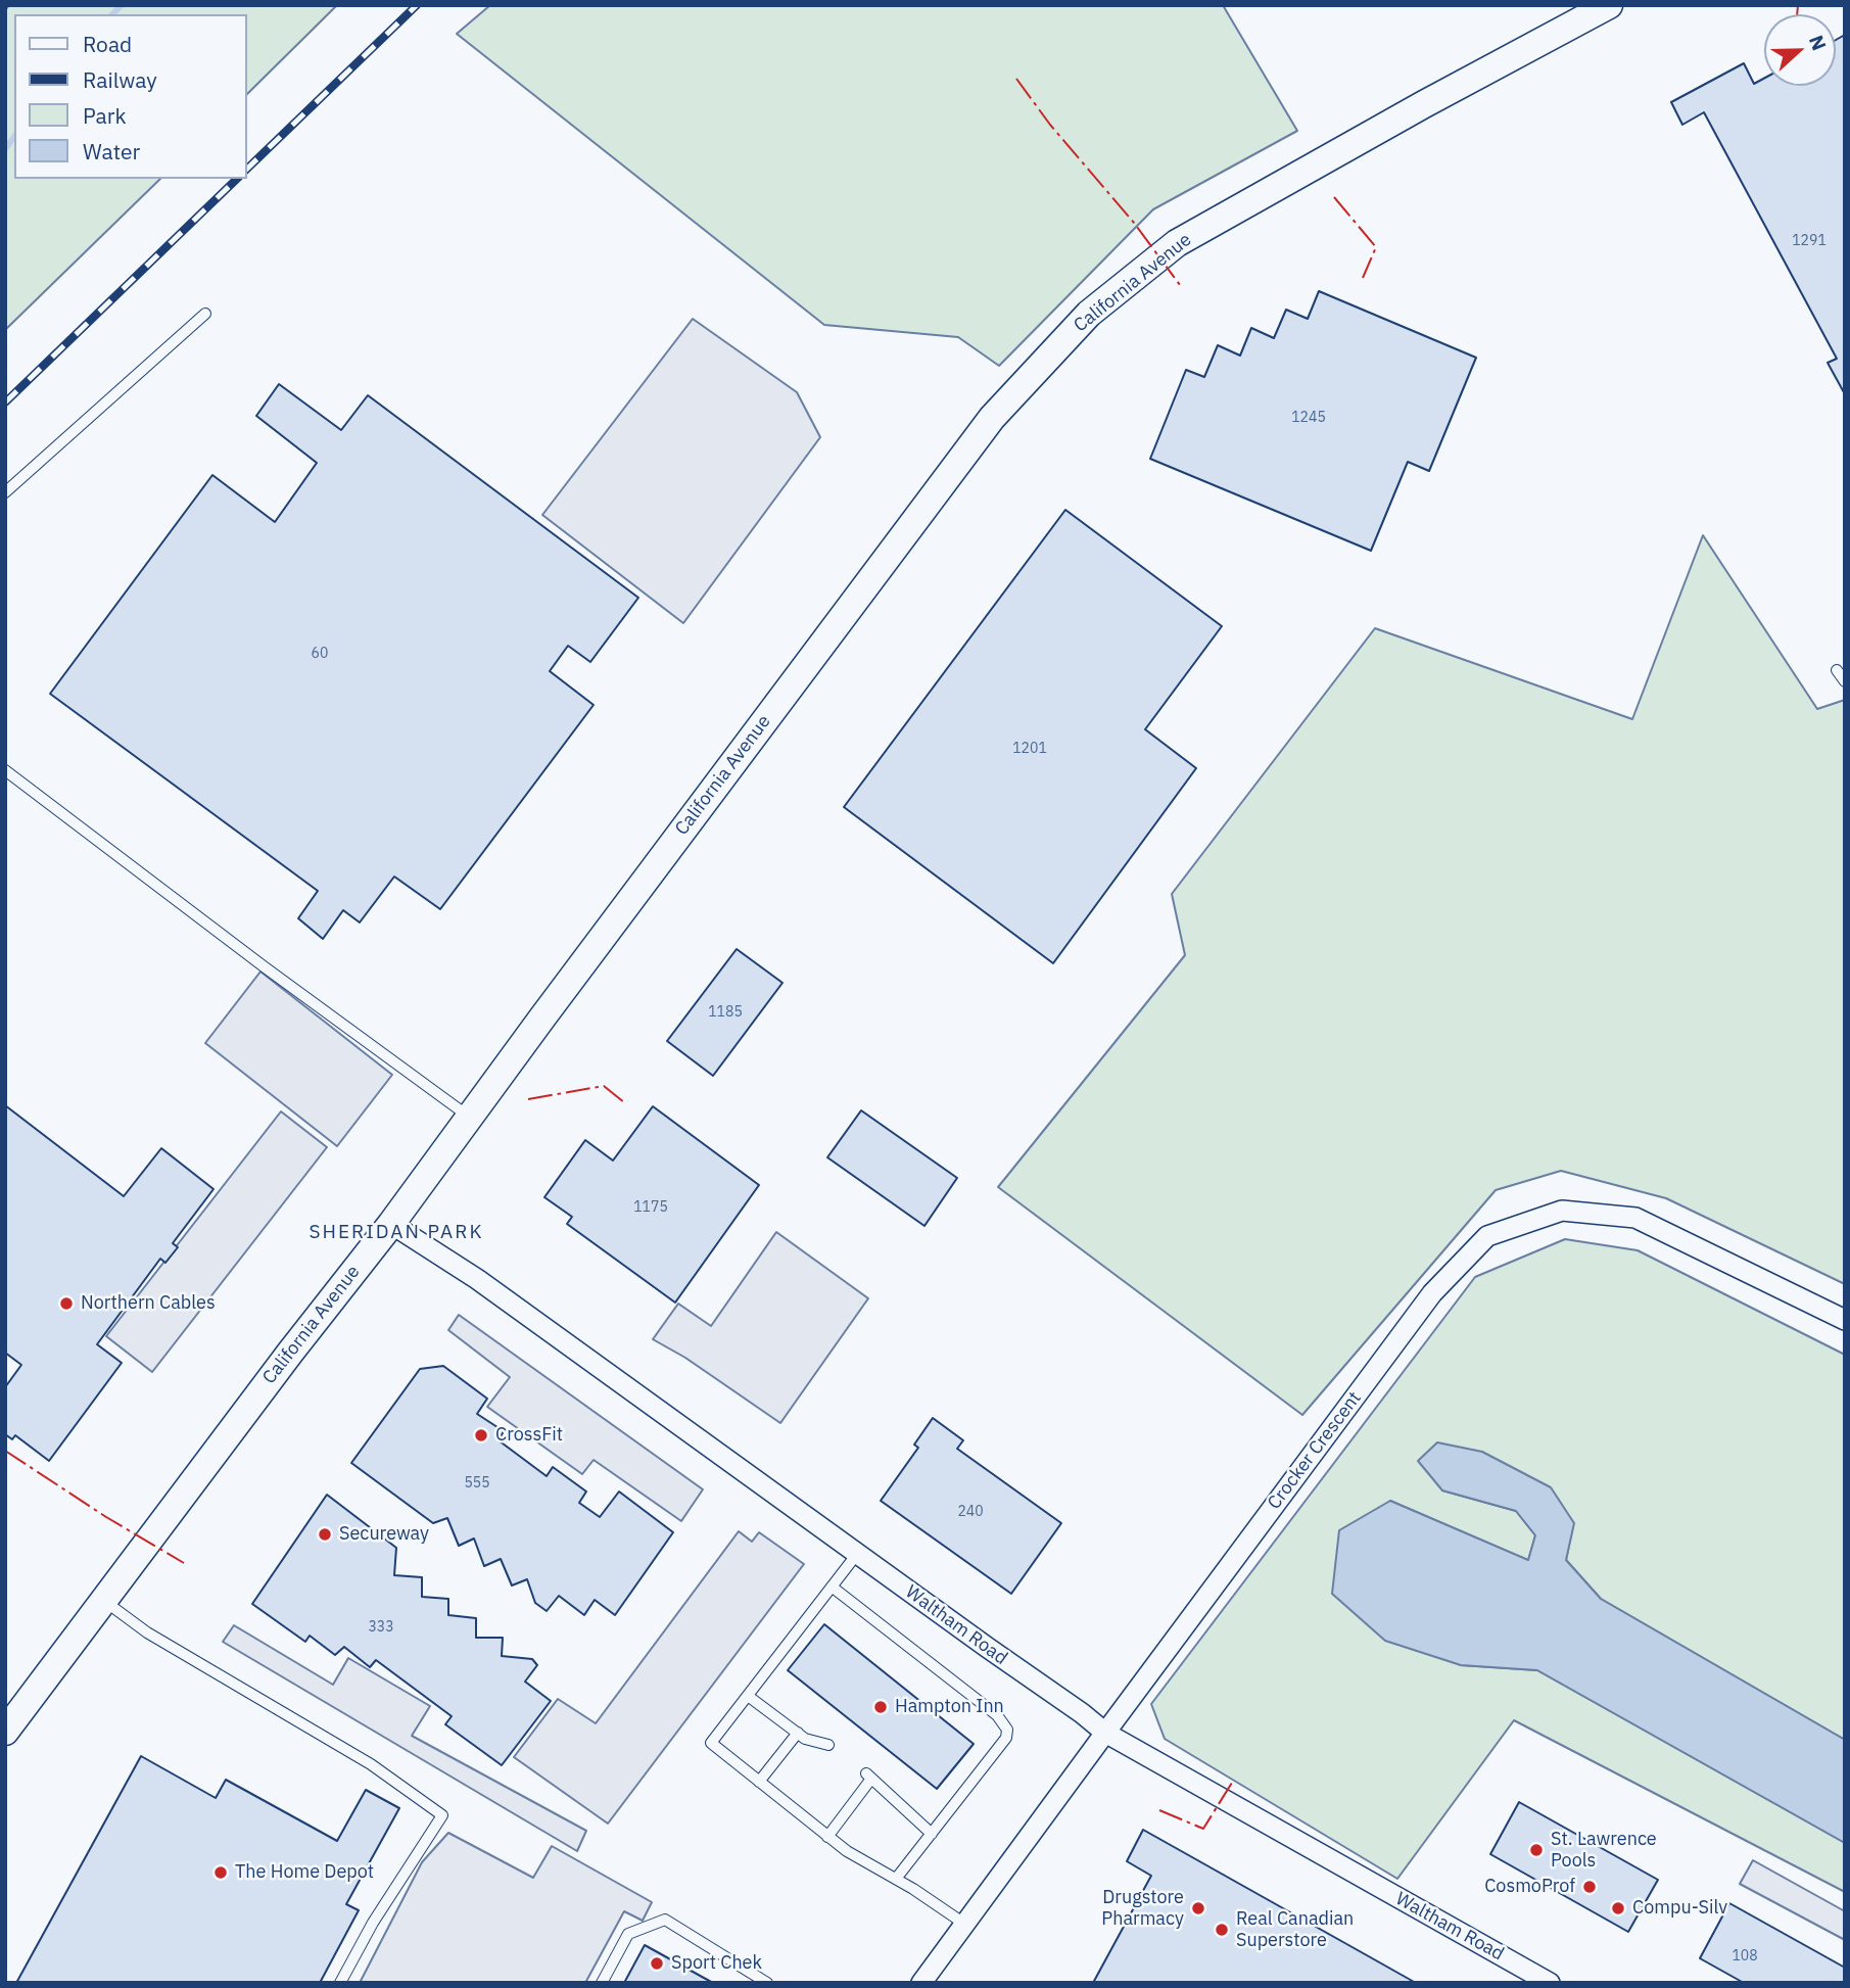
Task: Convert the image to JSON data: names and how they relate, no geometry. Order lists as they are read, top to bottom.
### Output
{
  "streets": {
    "street": ["California Avenue", "Crocker Crescent", "Waltham Road"]
  },
  "crossings": [
    ["California Avenue", "Waltham Road"],
    ["Crocker Crescent", "Waltham Road"]
  ],
  "districts": ["SHERIDAN PARK"],
  "places": [
    "Northern Cables",
    "CrossFit",
    "Secureway",
    "Hampton Inn",
    "St. Lawrence Pools",
    "The Home Depot",
    "CosmoProf",
    "Drugstore Pharmacy",
    "Compu-Silv",
    "Real Canadian Superstore",
    "Sport Chek"
  ],
  "house_numbers": [
    "1291",
    "1245",
    "60",
    "1201",
    "1185",
    "1175",
    "555",
    "240",
    "333",
    "108"
  ],
  "legend": [
    "Road",
    "Railway",
    "Park",
    "Water"
  ],
  "north": "right"
}
